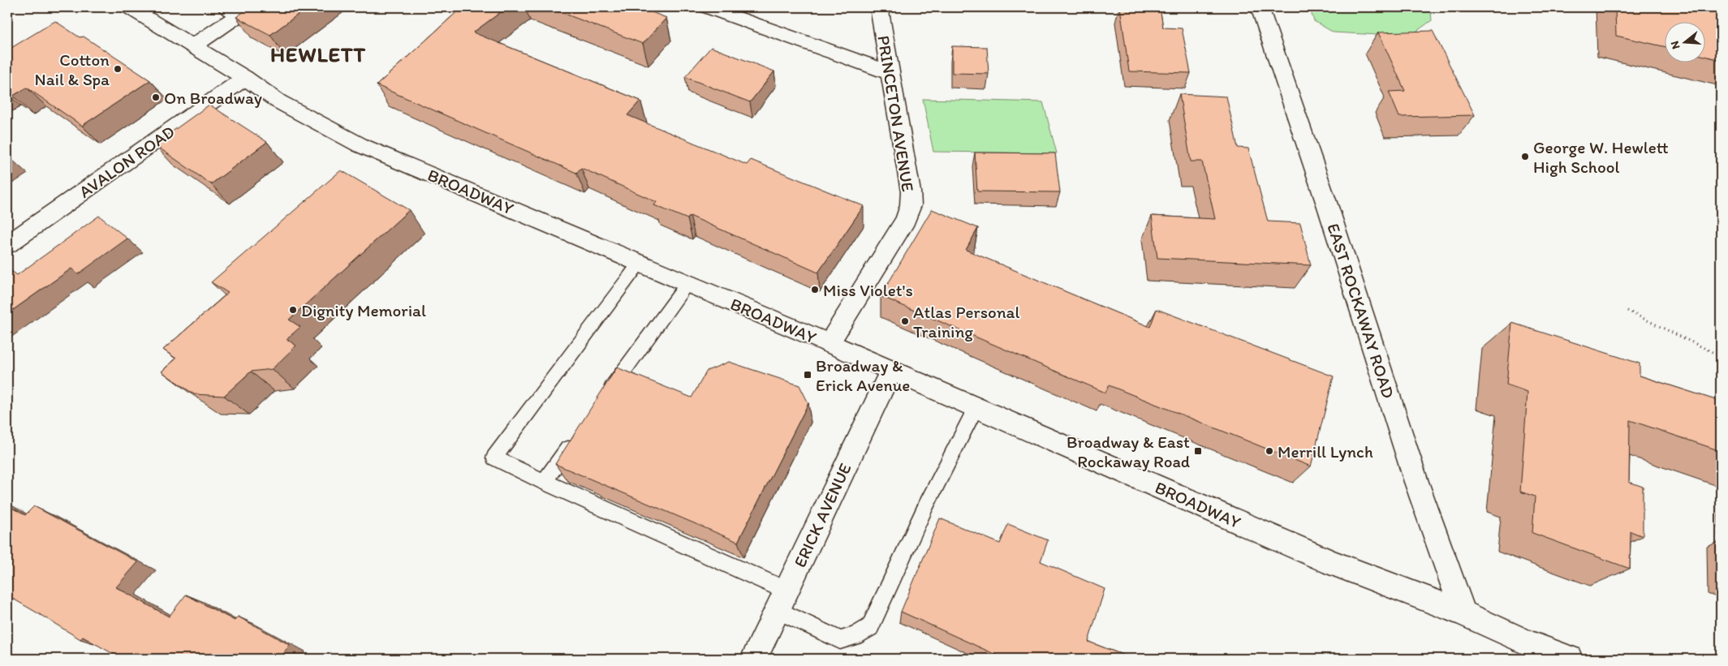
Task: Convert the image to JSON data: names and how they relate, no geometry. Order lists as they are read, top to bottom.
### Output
{
  "streets": {
    "main road": [
      "PRINCETON AVENUE",
      "AVALON ROAD",
      "BROADWAY",
      "EAST ROCKAWAY ROAD",
      "ERICK AVENUE"
    ]
  },
  "crossings": [
    ["PRINCETON AVENUE", "BROADWAY"],
    ["AVALON ROAD", "BROADWAY"],
    ["BROADWAY", "EAST ROCKAWAY ROAD"],
    ["BROADWAY", "ERICK AVENUE"]
  ],
  "districts": ["HEWLETT"],
  "places": {
    "other": [
      "Cotton Nail & Spa",
      "On Broadway",
      "George W. Hewlett High School",
      "Miss Violet's",
      "Dignity Memorial",
      "Atlas Personal Training",
      "Merrill Lynch"
    ],
    "transit": ["Broadway & Erick Avenue", "Broadway & East Rockaway Road"]
  },
  "north": "left"
}
